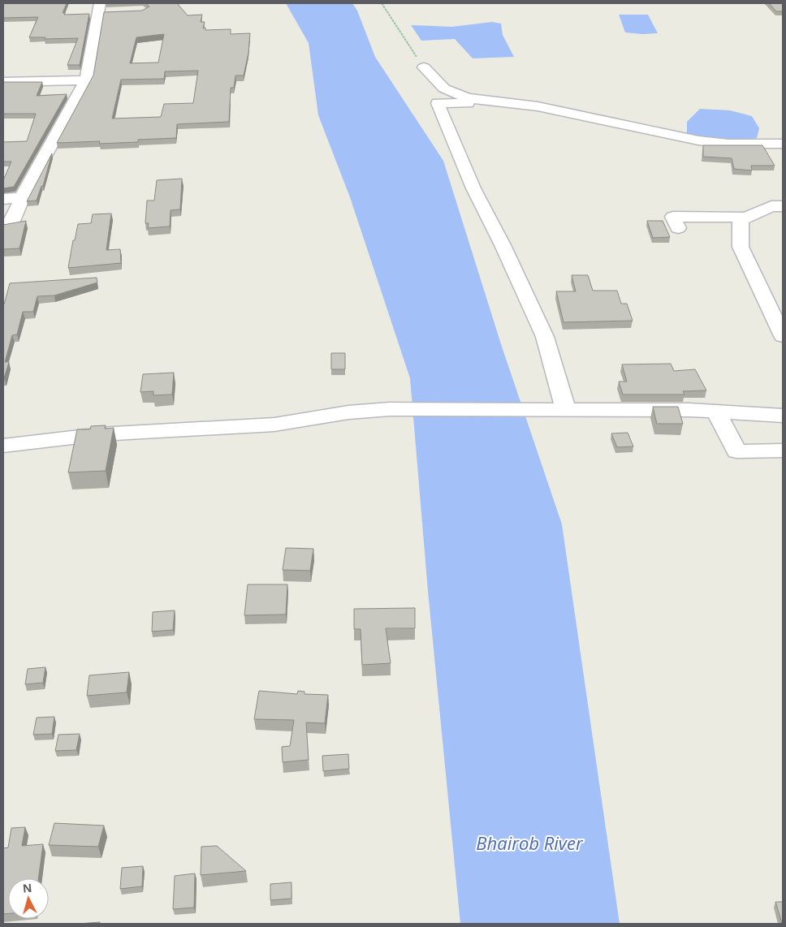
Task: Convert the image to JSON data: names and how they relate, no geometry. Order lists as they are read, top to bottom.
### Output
{
  "water": ["Bhairob River"],
  "north": "top"
}
